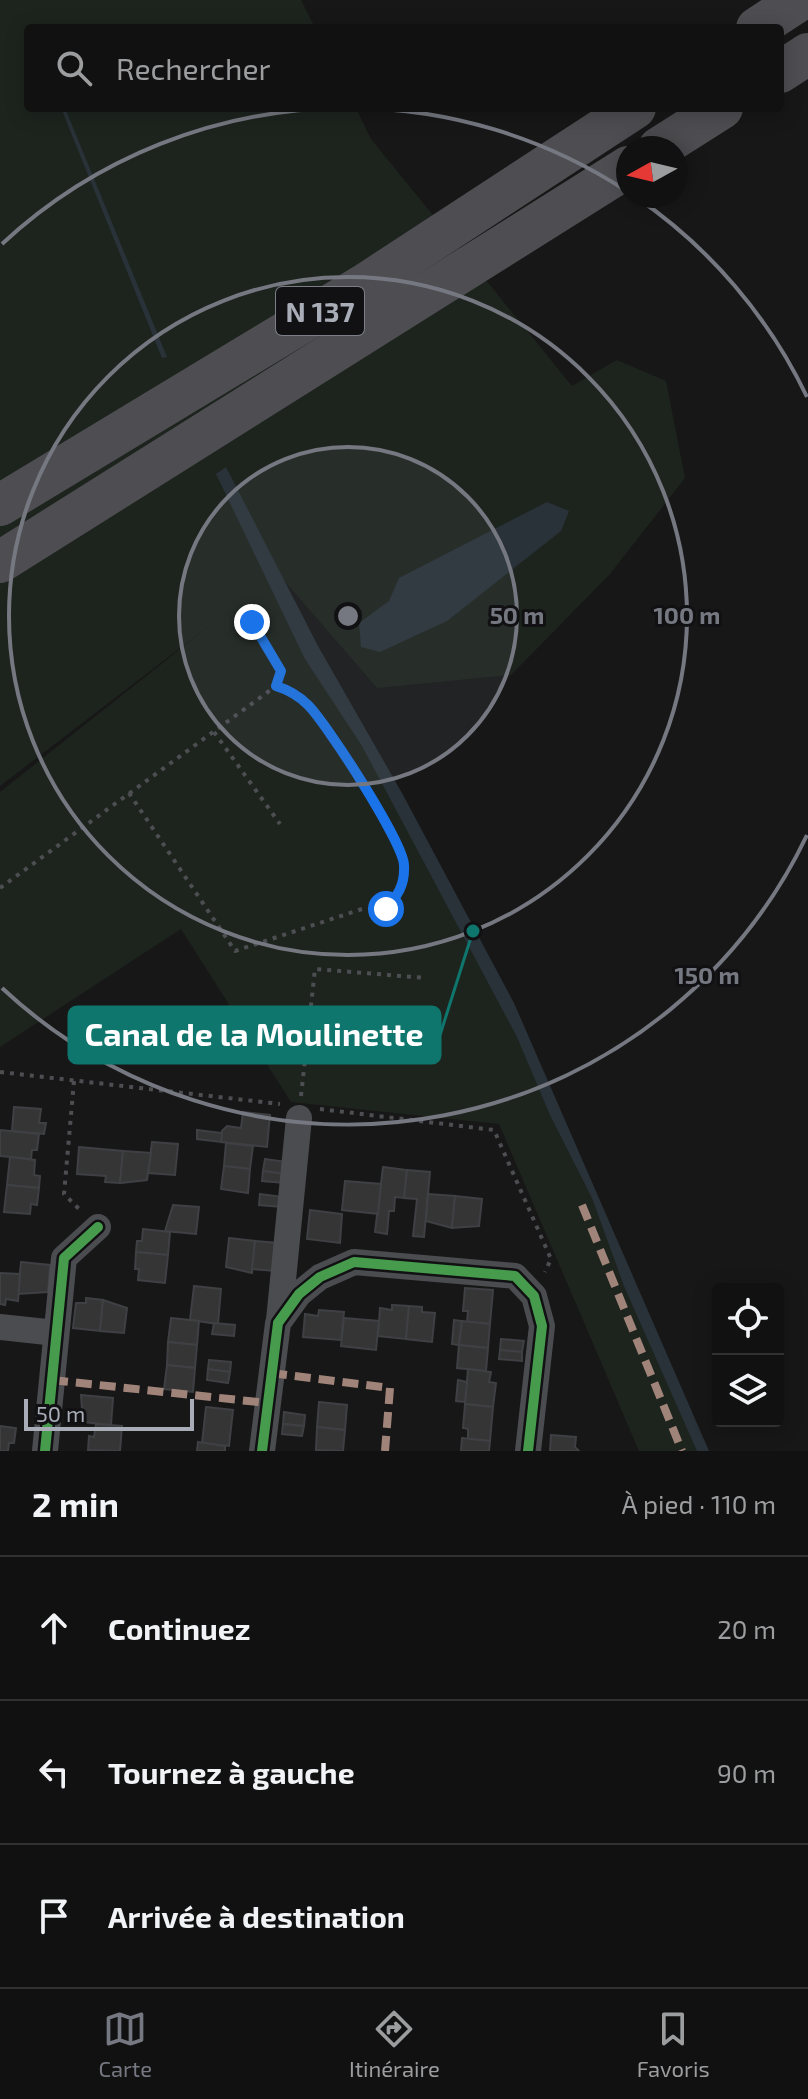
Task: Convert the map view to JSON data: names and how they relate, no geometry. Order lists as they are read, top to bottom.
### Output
{
  "streets": {
    "highway": ["N 137"]
  },
  "places": ["Canal de la Moulinette"],
  "scale_bar": "50 m",
  "north": "left",
  "page": {
    "search": "Rechercher",
    "scale": "50 m",
    "heading": ["2 min", "À pied · 110 m"],
    "list": [
      ["Continuez", "20 m"],
      ["Tournez à gauche", "90 m"],
      "Arrivée à destination"
    ],
    "nav": ["Carte", "Itinéraire", "Favoris"]
  },
  "rings": ["50 m", "100 m", "150 m"]
}
